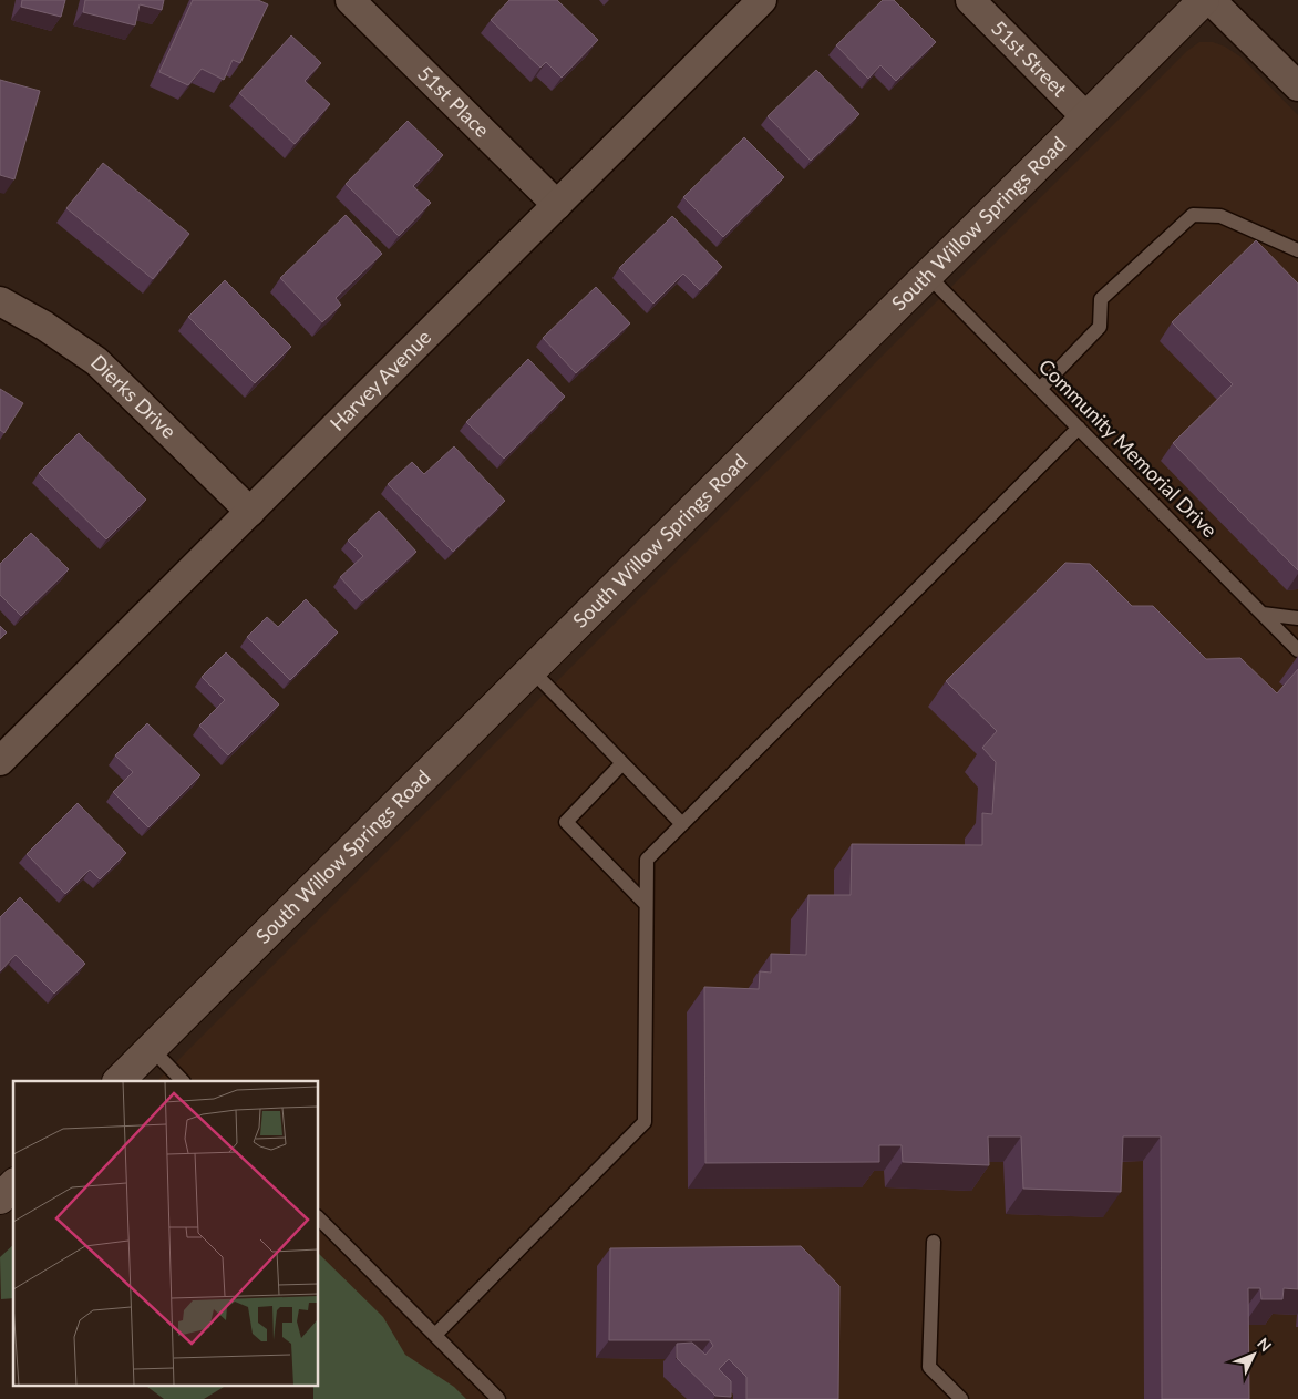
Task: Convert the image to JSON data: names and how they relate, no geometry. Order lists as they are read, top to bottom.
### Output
{
  "streets": {
    "street": [
      "51st Street",
      "51st Place",
      "South Willow Springs Road",
      "Harvey Avenue",
      "Dierks Drive"
    ],
    "lane": ["Community Memorial Drive"]
  },
  "crossings": [
    ["51st Street", "South Willow Springs Road"],
    ["51st Place", "Harvey Avenue"],
    ["South Willow Springs Road", "Community Memorial Drive"],
    ["Harvey Avenue", "Dierks Drive"]
  ],
  "north": "top right"
}
